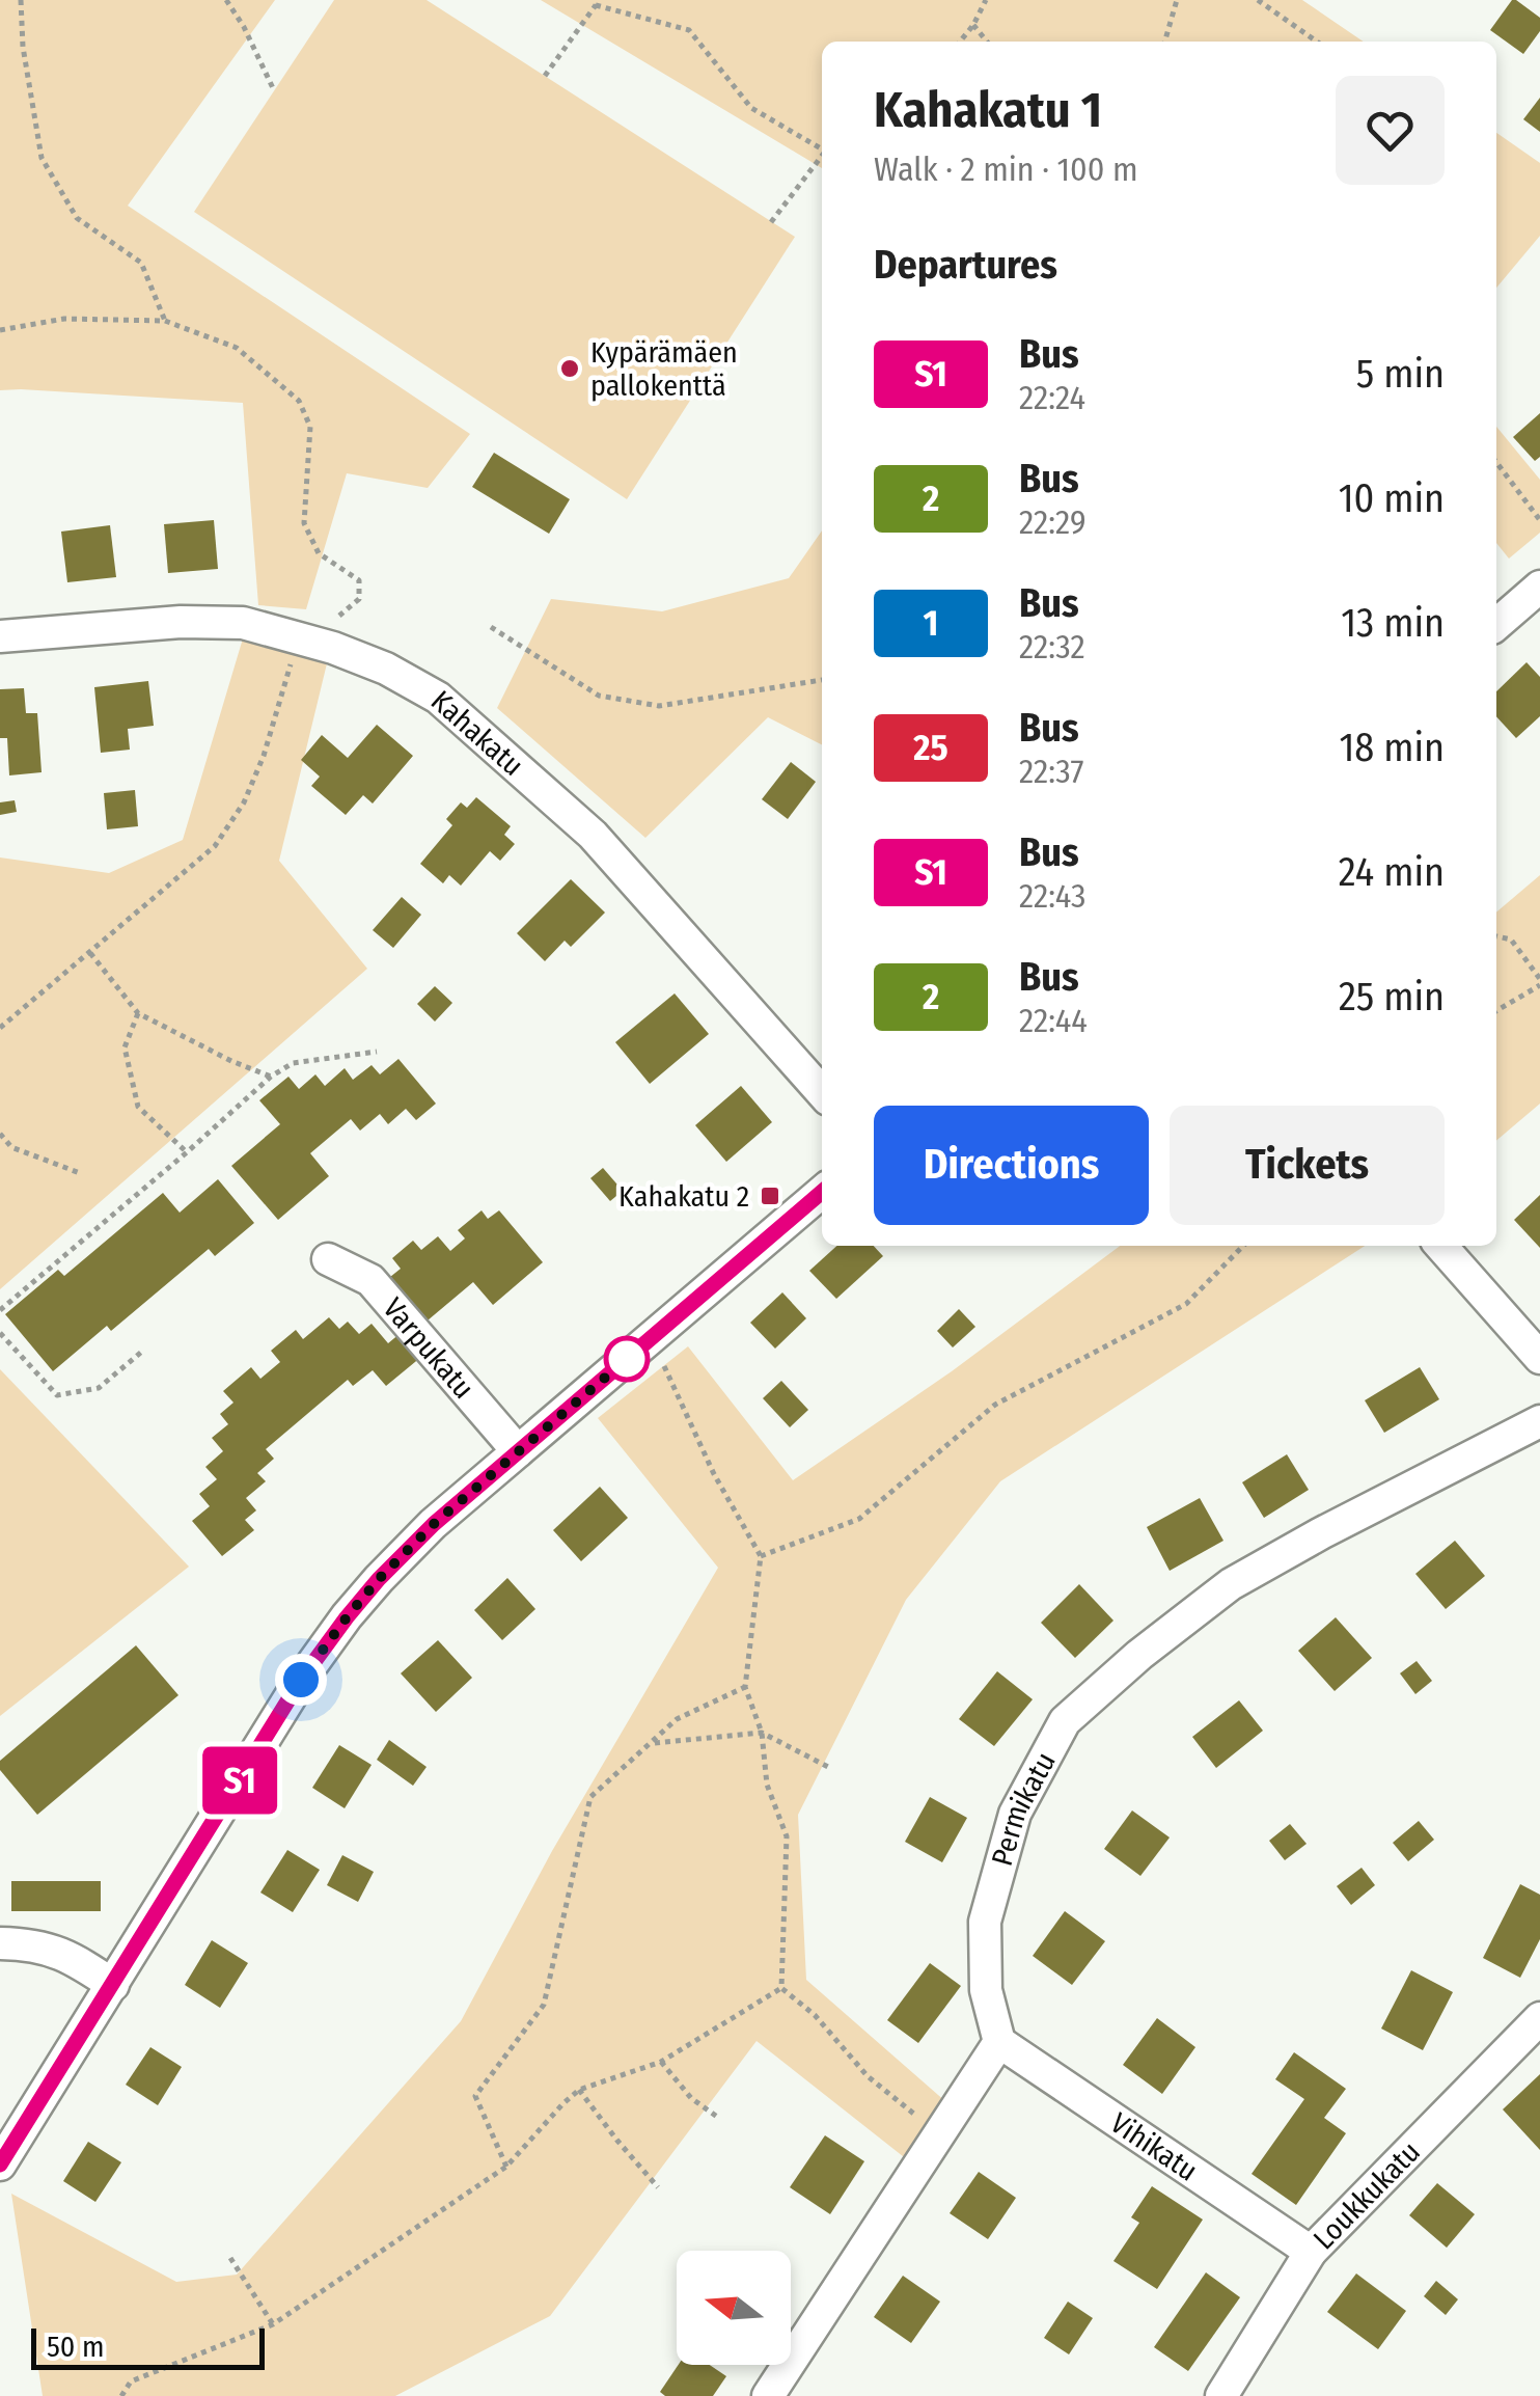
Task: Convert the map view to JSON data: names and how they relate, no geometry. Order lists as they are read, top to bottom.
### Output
{
  "streets": {
    "street": [
      "Kahakatu",
      "Varpukatu",
      "Permikatu",
      "Vihikatu",
      "Loukkukatu"
    ]
  },
  "crossings": [
    ["Permikatu", "Vihikatu"],
    ["Vihikatu", "Loukkukatu"]
  ],
  "places": {
    "other": ["Kypärämäen pallokenttä"],
    "transit": ["Kahakatu 2"]
  },
  "lines": ["bus line S1"],
  "scale_bar": "50 m",
  "north": "left",
  "page": {
    "on_map": "S1",
    "heading": [
      ["Kahakatu 1", "Walk · 2 min · 100 m"],
      "Departures"
    ],
    "list": [
      {
        "mark": "S1",
        "name": "Bus",
        "note": "22:24",
        "value": "5 min"
      },
      {
        "mark": "2",
        "name": "Bus",
        "note": "22:29",
        "value": "10 min"
      },
      {
        "mark": "1",
        "name": "Bus",
        "note": "22:32",
        "value": "13 min"
      },
      {
        "mark": "25",
        "name": "Bus",
        "note": "22:37",
        "value": "18 min"
      },
      {
        "mark": "S1",
        "name": "Bus",
        "note": "22:43",
        "value": "24 min"
      },
      {
        "mark": "2",
        "name": "Bus",
        "note": "22:44",
        "value": "25 min"
      }
    ],
    "buttons": ["Directions", "Tickets"],
    "scale": "50 m"
  }
}
